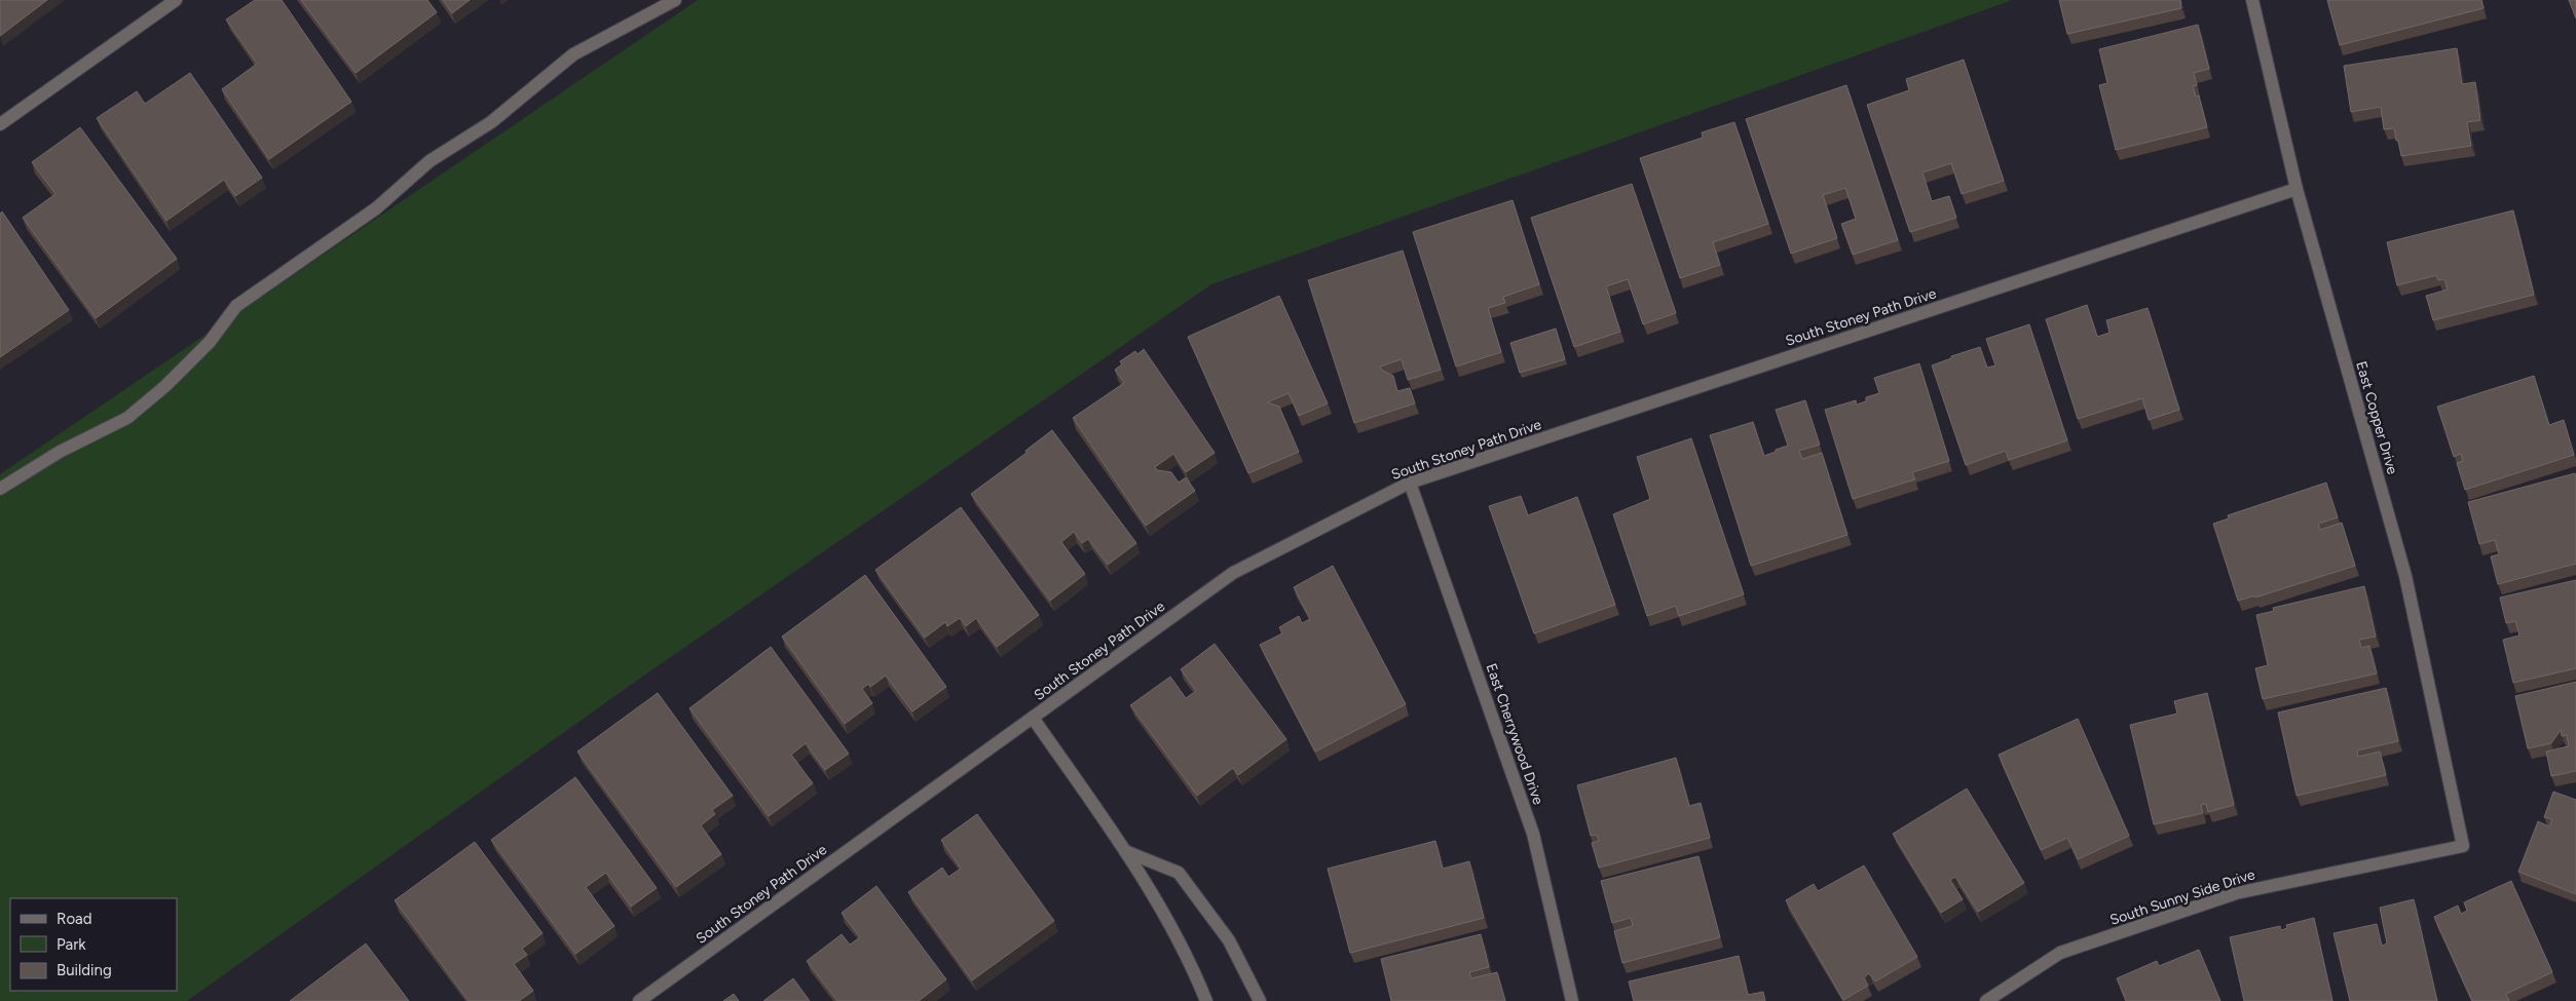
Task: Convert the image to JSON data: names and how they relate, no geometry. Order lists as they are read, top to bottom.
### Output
{
  "streets": {
    "street": [
      "South Stoney Path Drive",
      "East Copper Drive",
      "East Cherrywood Drive",
      "South Sunny Side Drive"
    ]
  },
  "crossings": [
    ["South Stoney Path Drive", "East Copper Drive"],
    ["South Stoney Path Drive", "East Cherrywood Drive"],
    ["East Copper Drive", "South Sunny Side Drive"]
  ],
  "legend": ["Road", "Park", "Building"]
}
